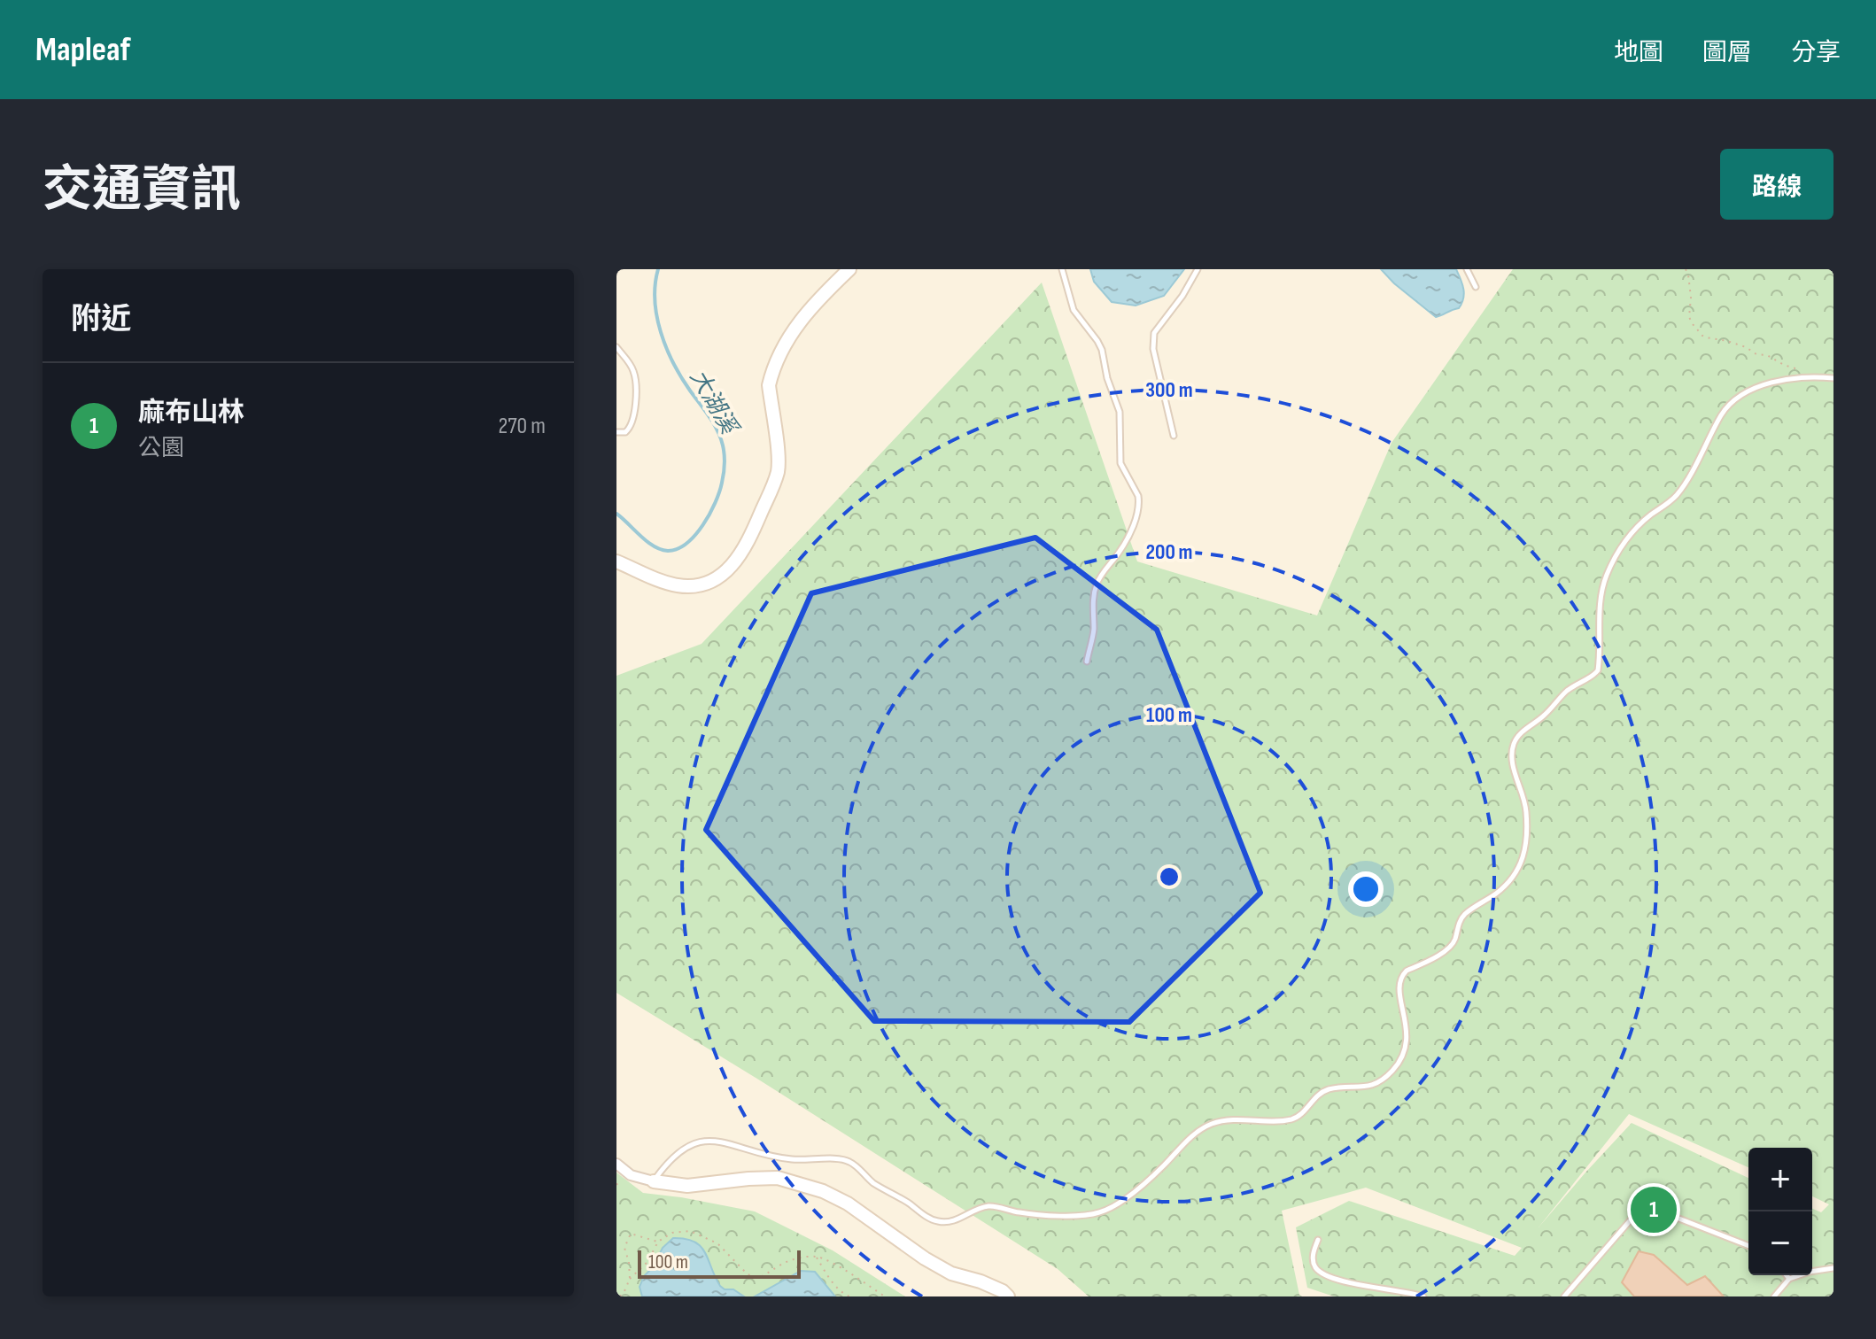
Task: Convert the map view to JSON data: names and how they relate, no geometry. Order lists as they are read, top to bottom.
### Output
{
  "water": ["大湖溪"],
  "scale_bar": "100 m",
  "page": {
    "header": "Mapleaf",
    "nav": ["地圖", "圖層", "分享"],
    "title": "交通資訊",
    "buttons": "路線",
    "heading": "附近",
    "list": [
      {
        "mark": "1",
        "name": "麻布山林",
        "note": "公園",
        "value": "270 m"
      }
    ],
    "map_buttons": ["+", "−"],
    "pins": "1",
    "scale": "100 m"
  },
  "rings": ["300 m", "200 m", "100 m"]
}
